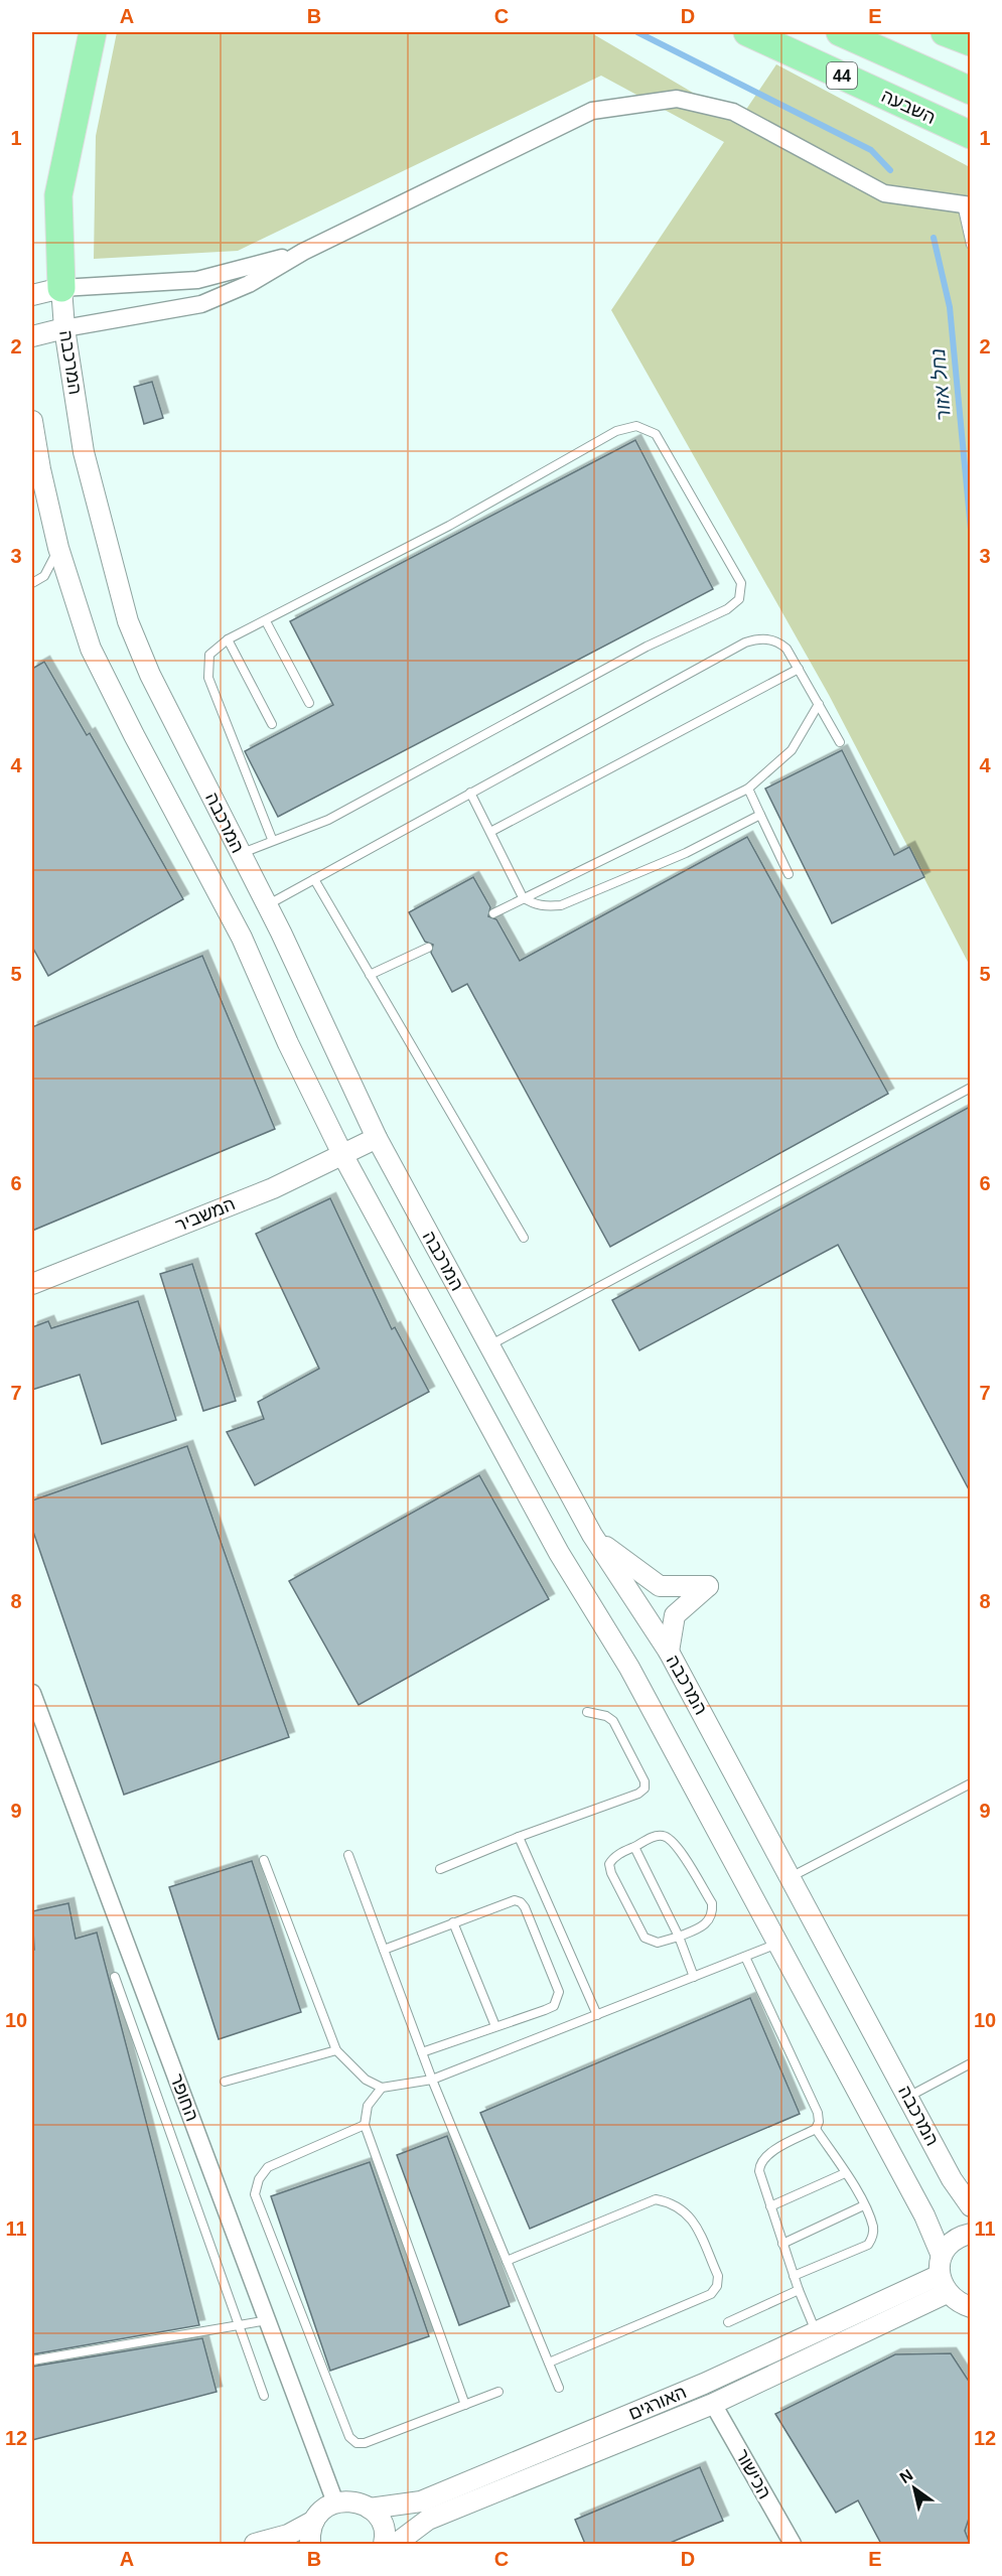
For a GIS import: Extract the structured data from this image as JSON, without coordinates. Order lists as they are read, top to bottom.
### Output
{
  "streets": {
    "highway": ["44", "השבעה"],
    "street": [
      "המרכבה",
      "המשביר",
      "החופר",
      "האורגים",
      "הכישור"
    ]
  },
  "crossings": [
    ["המרכבה", "המשביר"],
    ["החופר", "האורגים"],
    ["האורגים", "הכישור"]
  ],
  "water": ["נחל אזור"],
  "north": "top left",
  "grid": {
    "columns": [
      "A",
      "B",
      "C",
      "D",
      "E"
    ],
    "rows": [
      "1",
      "2",
      "3",
      "4",
      "5",
      "6",
      "7",
      "8",
      "9",
      "10",
      "11",
      "12"
    ]
  }
}
